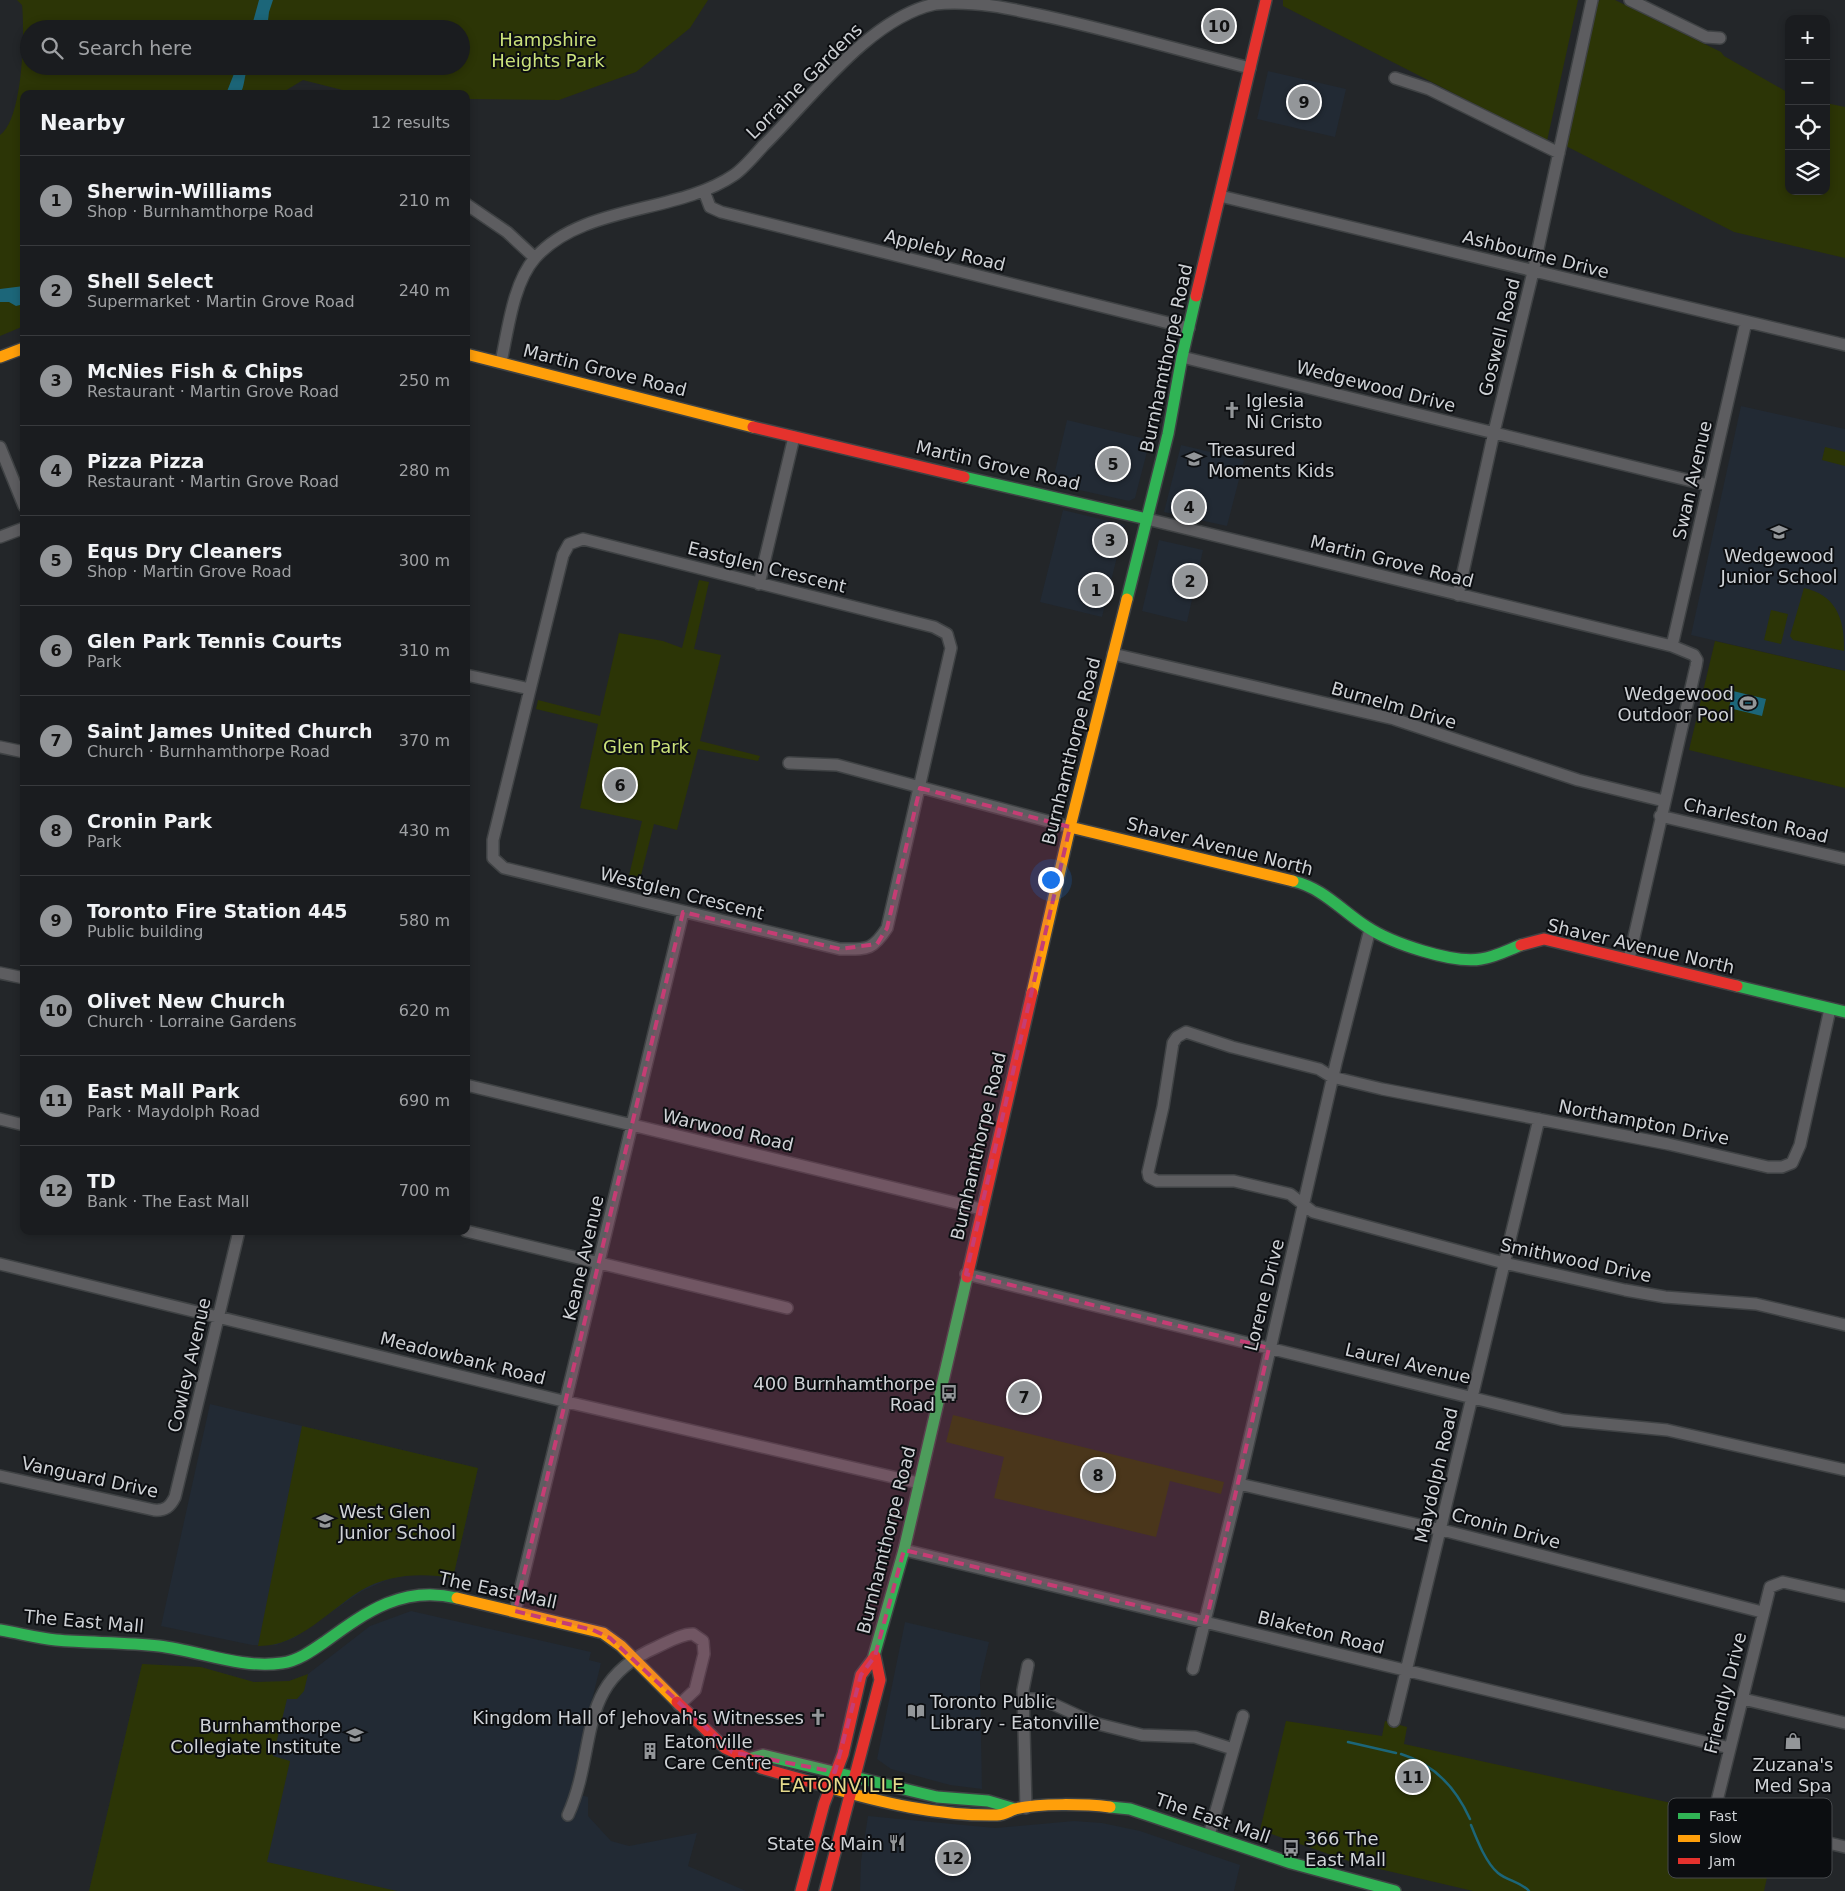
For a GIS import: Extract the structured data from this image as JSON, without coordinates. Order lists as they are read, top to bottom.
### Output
{
  "streets": {
    "main road": [
      "Burnhamthorpe Road",
      "Martin Grove Road",
      "Shaver Avenue North",
      "The East Mall"
    ],
    "street": [
      "Lorraine Gardens",
      "Appleby Road",
      "Ashbourne Drive",
      "Goswell Road",
      "Wedgewood Drive",
      "Swan Avenue",
      "Eastglen Crescent",
      "Burnelm Drive",
      "Charleston Road",
      "Westglen Crescent",
      "Northampton Drive",
      "Warwood Road",
      "Keane Avenue",
      "Smithwood Drive",
      "Lorene Drive",
      "Meadowbank Road",
      "Laurel Avenue",
      "Cowley Avenue",
      "Maydolph Road",
      "Vanguard Drive",
      "Cronin Drive",
      "Blaketon Road",
      "Friendly Drive"
    ]
  },
  "crossings": [
    ["Lorraine Gardens", "Appleby Road"],
    ["Lorraine Gardens", "Burnhamthorpe Road"],
    ["Lorraine Gardens", "Martin Grove Road"],
    ["Appleby Road", "Burnhamthorpe Road"],
    ["Ashbourne Drive", "Goswell Road"],
    ["Ashbourne Drive", "Burnhamthorpe Road"],
    ["Ashbourne Drive", "Swan Avenue"],
    ["Goswell Road", "Martin Grove Road"],
    ["Goswell Road", "Wedgewood Drive"],
    ["Burnhamthorpe Road", "Martin Grove Road"],
    ["Burnhamthorpe Road", "Wedgewood Drive"],
    ["Burnhamthorpe Road", "Burnelm Drive"],
    ["Burnhamthorpe Road", "Shaver Avenue North"],
    ["Burnhamthorpe Road", "Warwood Road"],
    ["Burnhamthorpe Road", "Meadowbank Road"],
    ["Burnhamthorpe Road", "Laurel Avenue"],
    ["Burnhamthorpe Road", "The East Mall"],
    ["Burnhamthorpe Road", "Blaketon Road"],
    ["Martin Grove Road", "Swan Avenue"],
    ["Martin Grove Road", "Burnelm Drive"],
    ["Wedgewood Drive", "Swan Avenue"],
    ["Eastglen Crescent", "Shaver Avenue North"],
    ["Eastglen Crescent", "Westglen Crescent"],
    ["Shaver Avenue North", "Westglen Crescent"],
    ["Shaver Avenue North", "Northampton Drive"],
    ["Shaver Avenue North", "Lorene Drive"],
    ["Westglen Crescent", "Keane Avenue"],
    ["Northampton Drive", "Smithwood Drive"],
    ["Northampton Drive", "Lorene Drive"],
    ["Northampton Drive", "Maydolph Road"],
    ["Warwood Road", "Keane Avenue"],
    ["Keane Avenue", "Meadowbank Road"],
    ["Keane Avenue", "The East Mall"],
    ["Smithwood Drive", "Lorene Drive"],
    ["Smithwood Drive", "Maydolph Road"],
    ["Lorene Drive", "Laurel Avenue"],
    ["Lorene Drive", "Cronin Drive"],
    ["Lorene Drive", "Blaketon Road"],
    ["Meadowbank Road", "Cowley Avenue"],
    ["Laurel Avenue", "Maydolph Road"],
    ["Cowley Avenue", "Vanguard Drive"],
    ["Maydolph Road", "Cronin Drive"],
    ["Maydolph Road", "Blaketon Road"],
    ["Cronin Drive", "Friendly Drive"],
    ["Blaketon Road", "Friendly Drive"]
  ],
  "districts": ["EATONVILLE"],
  "parks": ["Hampshire Heights Park", "Glen Park"],
  "places": {
    "church": ["Iglesia Ni Cristo", "Kingdom Hall of Jehovah's Witnesses"],
    "school or university": [
      "Treasured Moments Kids",
      "Wedgewood Junior School",
      "West Glen Junior School",
      "Burnhamthorpe Collegiate Institute"
    ],
    "sports": ["Wedgewood Outdoor Pool"],
    "bus stop": ["400 Burnhamthorpe Road", "366 The East Mall"],
    "library": ["Toronto Public Library - Eatonville"],
    "shop": ["Zuzana's Med Spa"],
    "building": ["Eatonville Care Centre"],
    "restaurant": ["State & Main"]
  },
  "legend": ["Fast", "Slow", "Jam"],
  "page": {
    "pins": [
      "10",
      "9",
      "5",
      "4",
      "3",
      "2",
      "1",
      "6",
      "7",
      "8",
      "11",
      "12"
    ],
    "map_buttons": ["+", "−"],
    "search": "Search here",
    "heading": ["Nearby", "12 results"],
    "list": [
      {
        "mark": "1",
        "name": "Sherwin-Williams",
        "note": "Shop · Burnhamthorpe Road",
        "value": "210 m"
      },
      {
        "mark": "2",
        "name": "Shell Select",
        "note": "Supermarket · Martin Grove Road",
        "value": "240 m"
      },
      {
        "mark": "3",
        "name": "McNies Fish & Chips",
        "note": "Restaurant · Martin Grove Road",
        "value": "250 m"
      },
      {
        "mark": "4",
        "name": "Pizza Pizza",
        "note": "Restaurant · Martin Grove Road",
        "value": "280 m"
      },
      {
        "mark": "5",
        "name": "Equs Dry Cleaners",
        "note": "Shop · Martin Grove Road",
        "value": "300 m"
      },
      {
        "mark": "6",
        "name": "Glen Park Tennis Courts",
        "note": "Park",
        "value": "310 m"
      },
      {
        "mark": "7",
        "name": "Saint James United Church",
        "note": "Church · Burnhamthorpe Road",
        "value": "370 m"
      },
      {
        "mark": "8",
        "name": "Cronin Park",
        "note": "Park",
        "value": "430 m"
      },
      {
        "mark": "9",
        "name": "Toronto Fire Station 445",
        "note": "Public building",
        "value": "580 m"
      },
      {
        "mark": "10",
        "name": "Olivet New Church",
        "note": "Church · Lorraine Gardens",
        "value": "620 m"
      },
      {
        "mark": "11",
        "name": "East Mall Park",
        "note": "Park · Maydolph Road",
        "value": "690 m"
      },
      {
        "mark": "12",
        "name": "TD",
        "note": "Bank · The East Mall",
        "value": "700 m"
      }
    ]
  }
}
